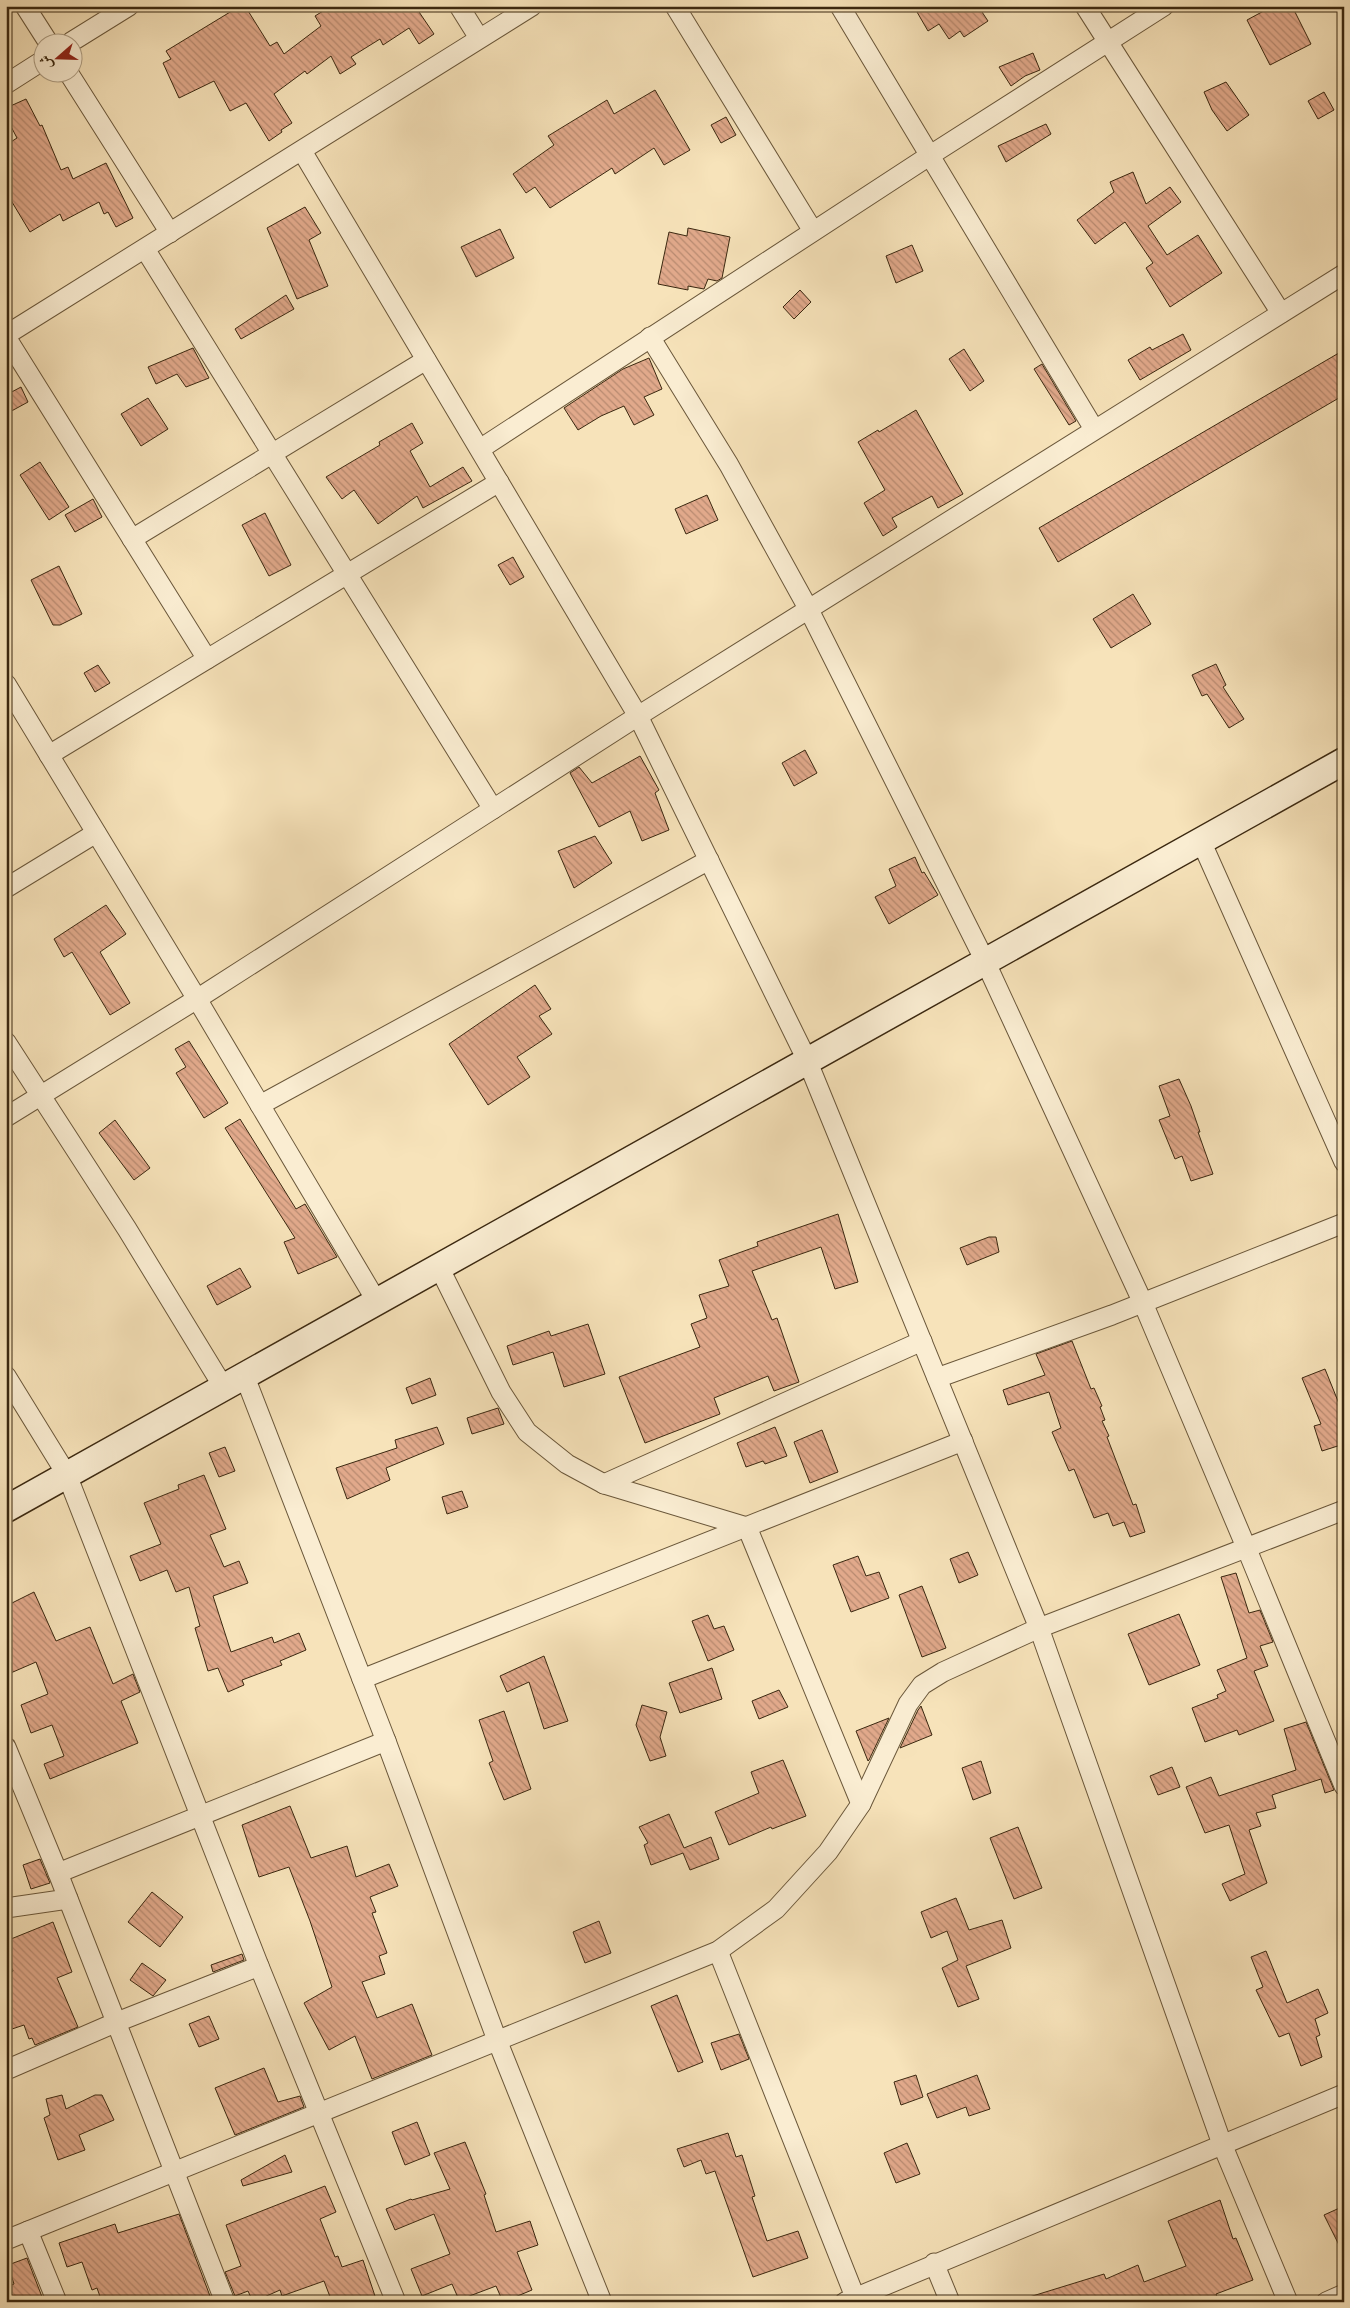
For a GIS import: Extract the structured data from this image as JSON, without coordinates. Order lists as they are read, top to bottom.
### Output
{
  "north": "left"
}
